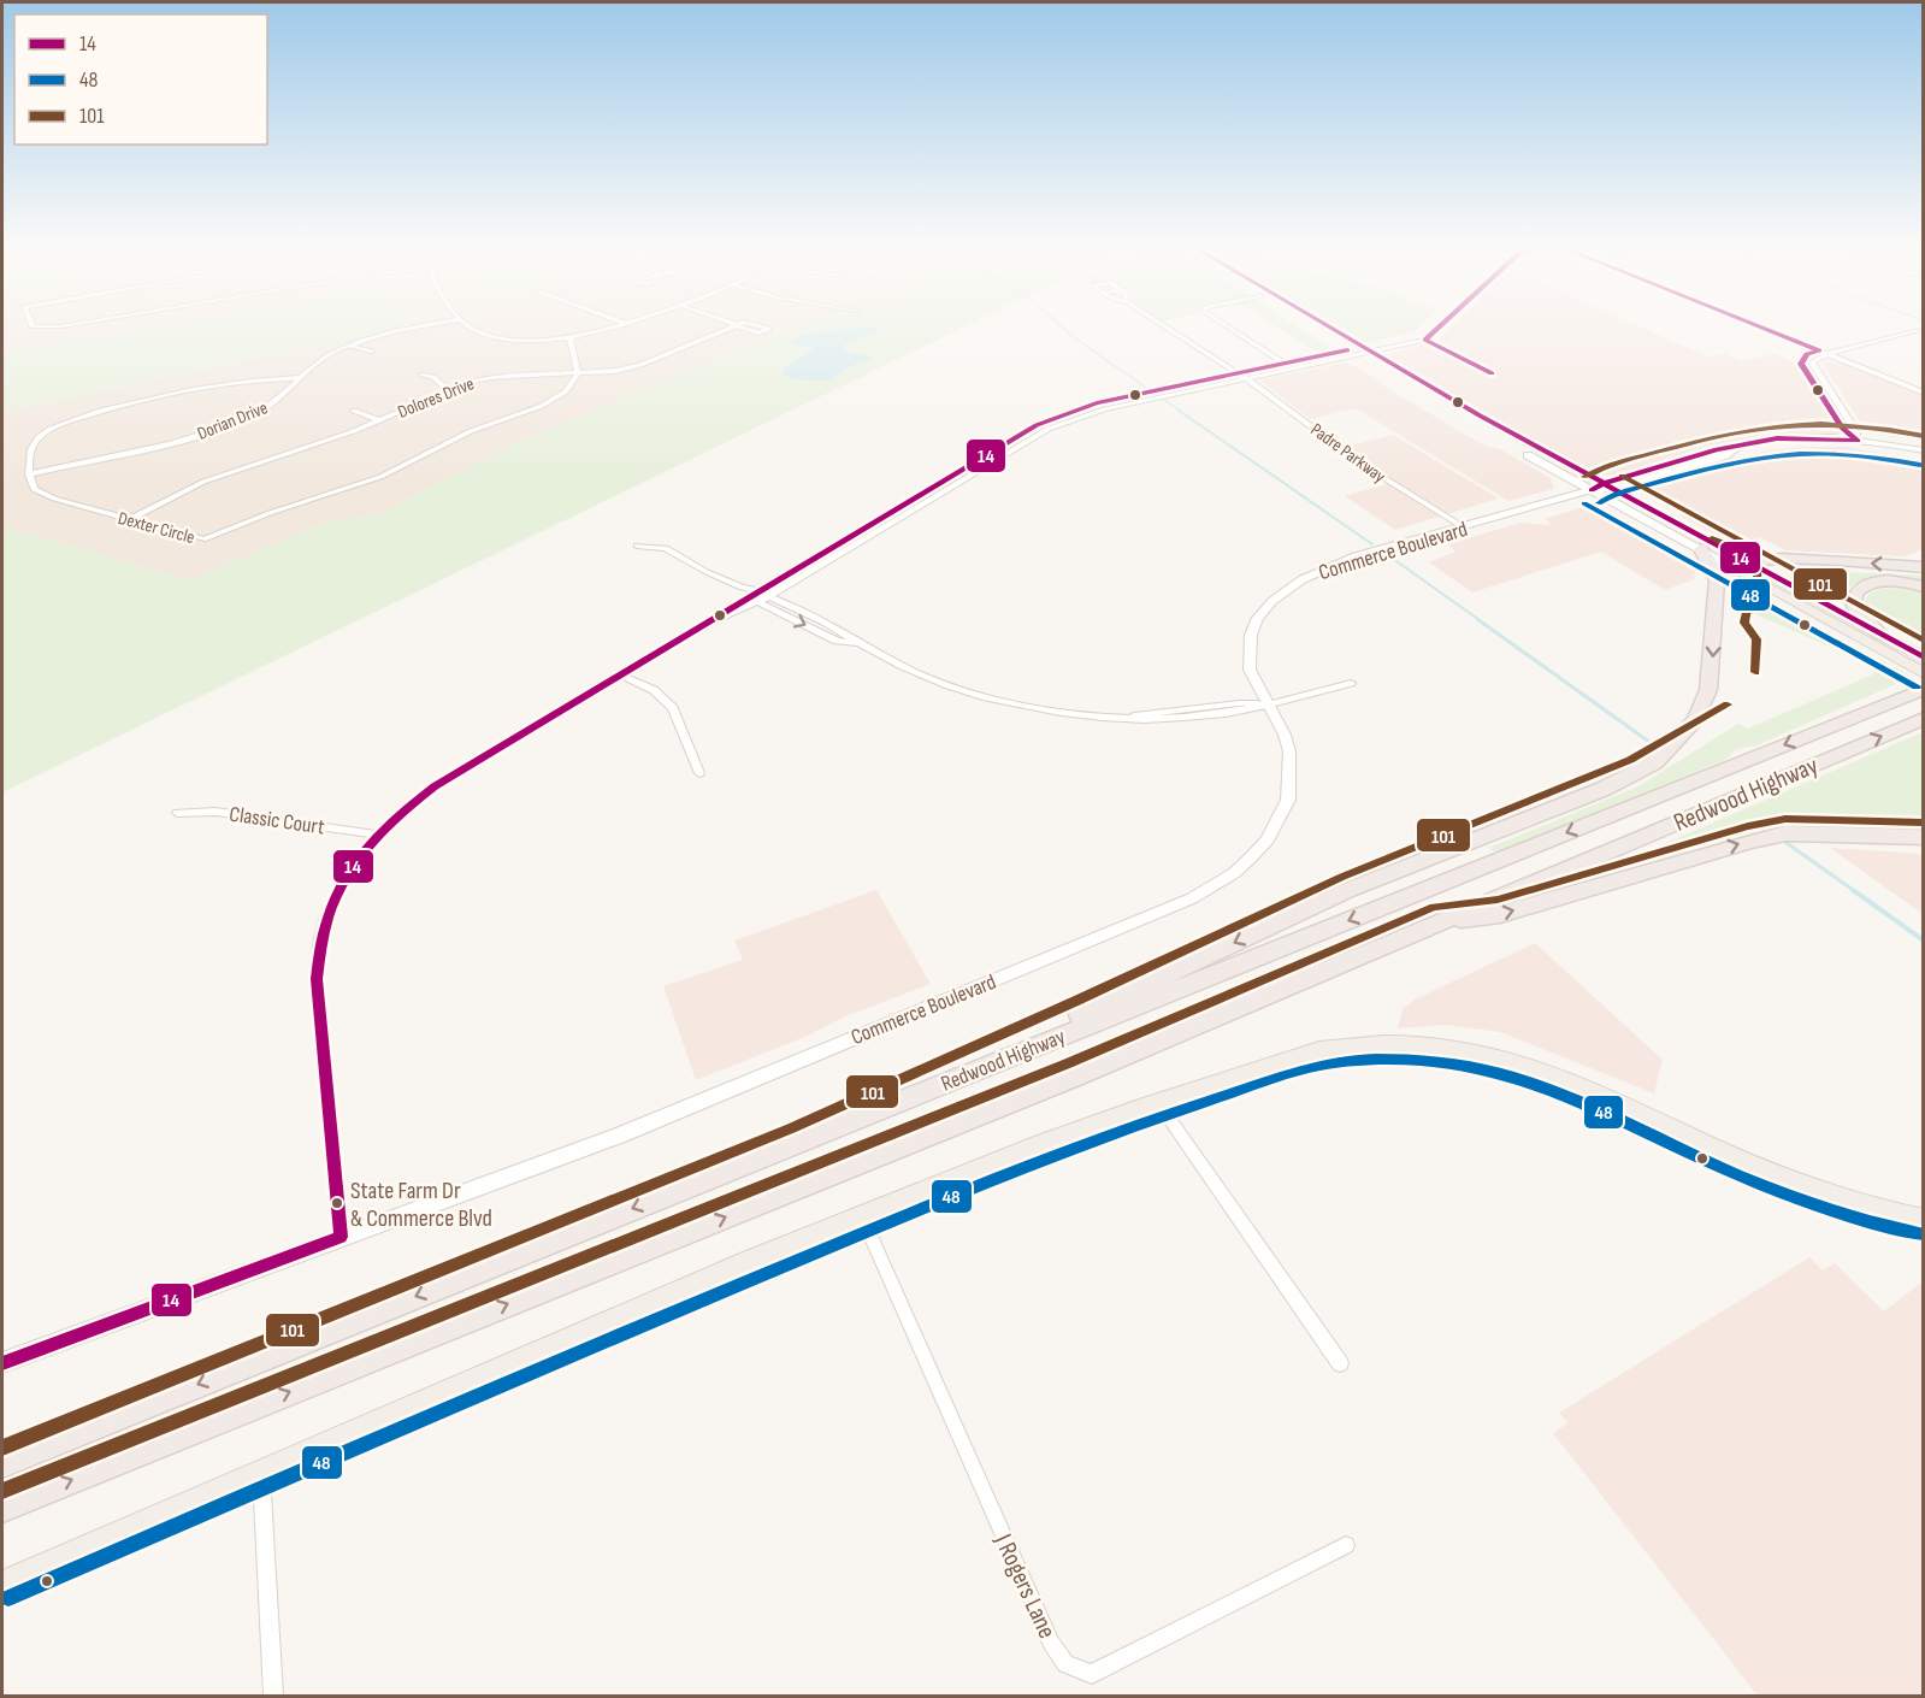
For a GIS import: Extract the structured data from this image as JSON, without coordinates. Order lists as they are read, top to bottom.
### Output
{
  "streets": {
    "highway": ["Redwood Highway"],
    "street": [
      "Dolores Drive",
      "Dorian Drive",
      "Padre Parkway",
      "Dexter Circle",
      "Commerce Boulevard",
      "Classic Court",
      "J Rogers Lane"
    ]
  },
  "crossings": [
    ["Dolores Drive", "Dexter Circle"],
    ["Dorian Drive", "Dexter Circle"],
    ["Padre Parkway", "Commerce Boulevard"]
  ],
  "places": ["State Farm Dr & Commerce Blvd"],
  "lines": ["transit line 14", "transit line 101", "transit line 48"],
  "legend": ["14", "48", "101"]
}
